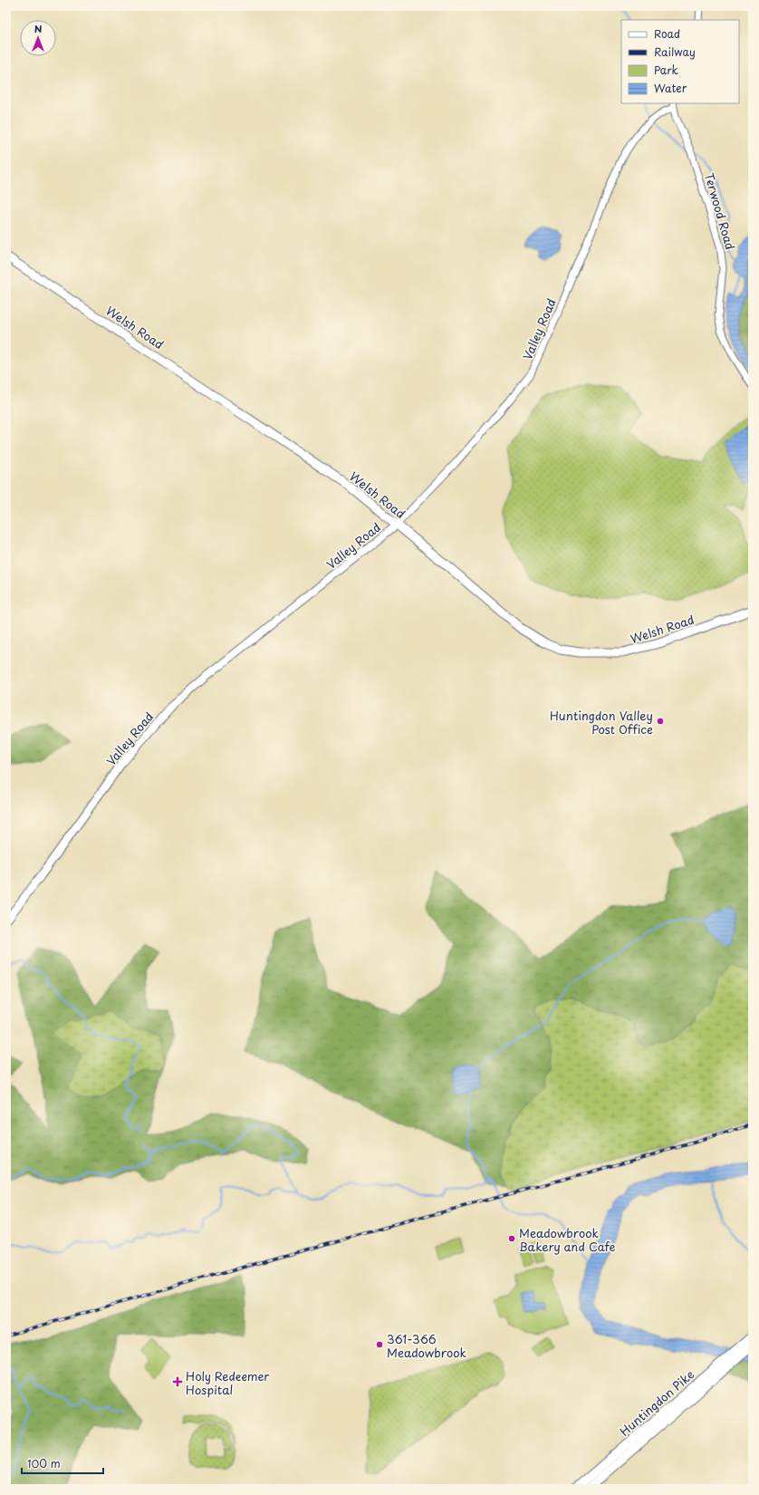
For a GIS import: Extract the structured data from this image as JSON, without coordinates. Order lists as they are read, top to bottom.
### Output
{
  "streets": {
    "main road": ["Welsh Road", "Valley Road", "Huntingdon Pike"],
    "street": ["Terwood Road"]
  },
  "crossings": [
    ["Terwood Road", "Valley Road"],
    ["Welsh Road", "Valley Road"]
  ],
  "places": {
    "other": ["Huntingdon Valley Post Office", "Meadowbrook Bakery and Cafe", "361-366 Meadowbrook"],
    "health": ["Holy Redeemer Hospital"]
  },
  "legend": [
    "Road",
    "Railway",
    "Park",
    "Water"
  ],
  "scale_bar": "100 m",
  "north": "top"
}
